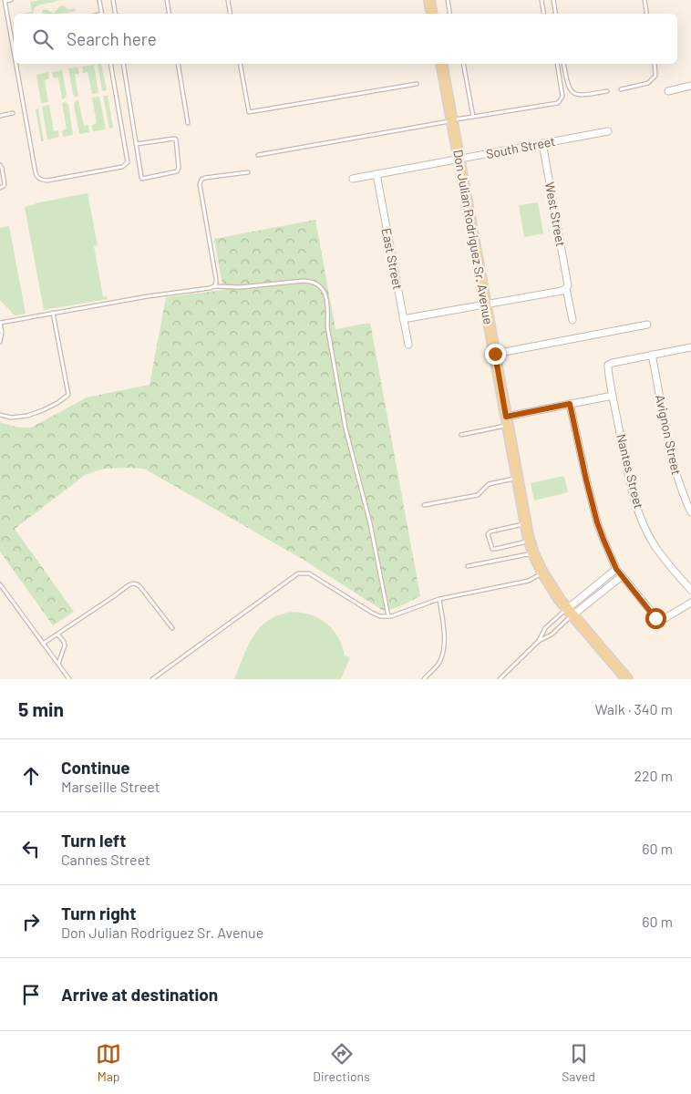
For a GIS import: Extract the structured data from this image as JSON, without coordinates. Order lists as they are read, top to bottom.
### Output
{
  "streets": {
    "main road": ["Don Julian Rodriguez Sr. Avenue"],
    "street": [
      "South Street",
      "West Street",
      "East Street",
      "Avignon Street",
      "Nantes Street"
    ]
  },
  "crossings": [
    ["South Street", "West Street"],
    ["South Street", "Don Julian Rodriguez Sr. Avenue"],
    ["South Street", "East Street"],
    ["Avignon Street", "Nantes Street"]
  ],
  "page": {
    "search": "Search here",
    "heading": ["5 min", "Walk · 340 m"],
    "list": [
      ["Continue", "Marseille Street", "220 m"],
      ["Turn left", "Cannes Street", "60 m"],
      ["Turn right", "Don Julian Rodriguez Sr. Avenue", "60 m"],
      "Arrive at destination"
    ],
    "nav": ["Map", "Directions", "Saved"]
  }
}
